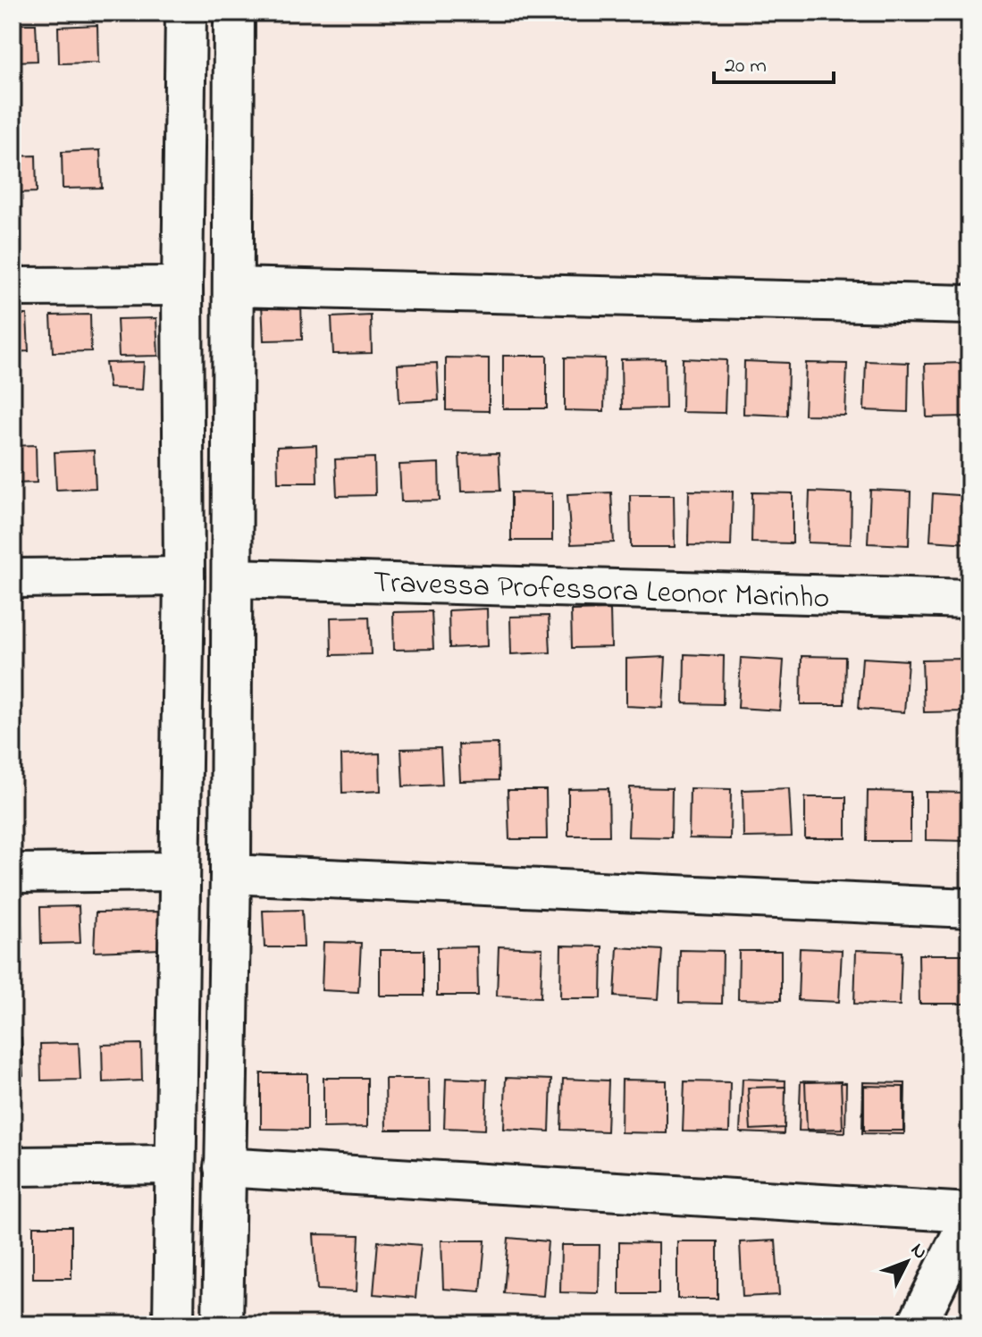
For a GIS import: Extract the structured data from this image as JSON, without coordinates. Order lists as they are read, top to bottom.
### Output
{
  "streets": {
    "street": ["Travessa Professora Leonor Marinho"]
  },
  "scale_bar": "20 m",
  "north": "top right"
}
